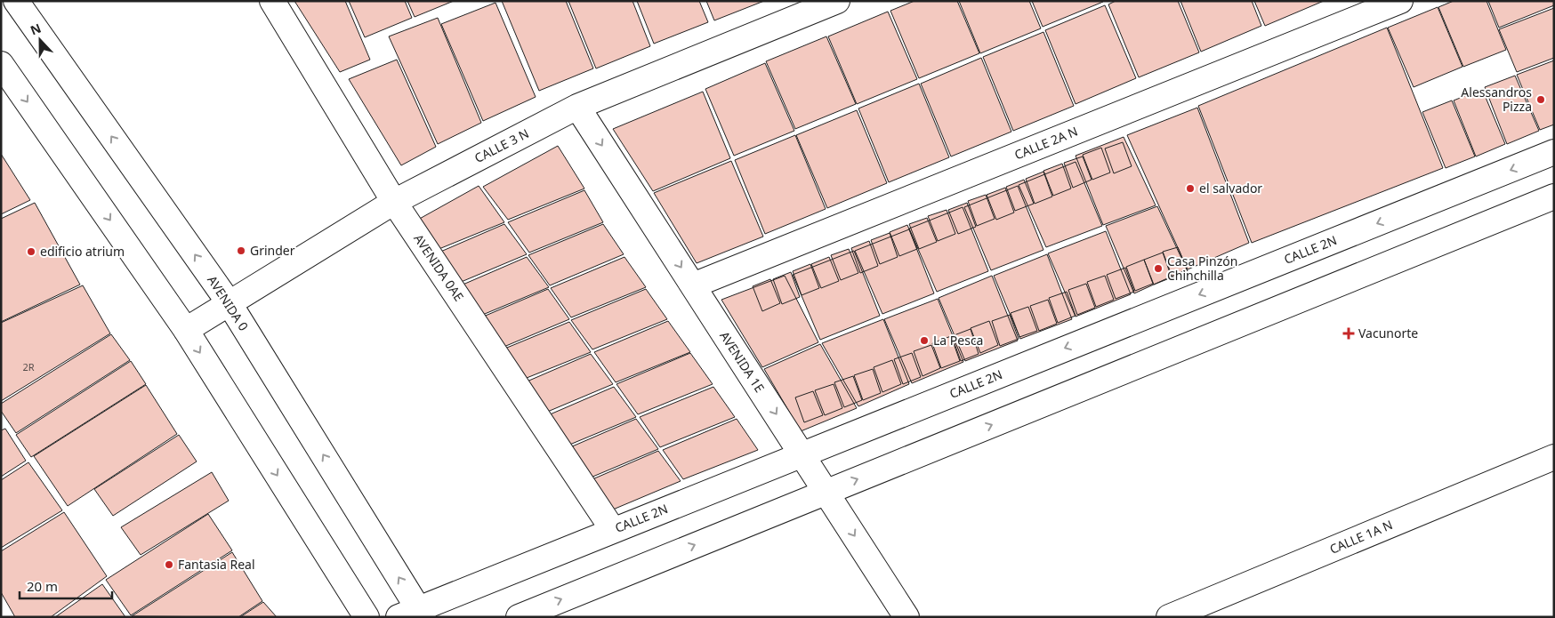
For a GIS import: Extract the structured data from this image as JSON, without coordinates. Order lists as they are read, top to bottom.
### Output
{
  "streets": {
    "street": [
      "CALLE 2A N",
      "CALLE 3 N",
      "CALLE 2N",
      "AVENIDA 0AE",
      "AVENIDA 0",
      "AVENIDA 1E",
      "CALLE 1A N"
    ]
  },
  "crossings": [
    ["CALLE 2A N", "AVENIDA 1E"],
    ["CALLE 3 N", "AVENIDA 0AE"],
    ["CALLE 3 N", "AVENIDA 0"],
    ["CALLE 3 N", "AVENIDA 1E"],
    ["CALLE 2N", "AVENIDA 0AE"],
    ["CALLE 2N", "AVENIDA 0"],
    ["CALLE 2N", "AVENIDA 1E"]
  ],
  "one_way": ["AVENIDA 1E"],
  "places": {
    "other": [
      "Alessandros Pizza",
      "el salvador",
      "Grinder",
      "edificio atrium",
      "Casa Pinzón Chinchilla",
      "La Pesca",
      "Fantasia Real"
    ],
    "health": ["Vacunorte"]
  },
  "house_numbers": ["2R"],
  "scale_bar": "20 m",
  "north": "top"
}
